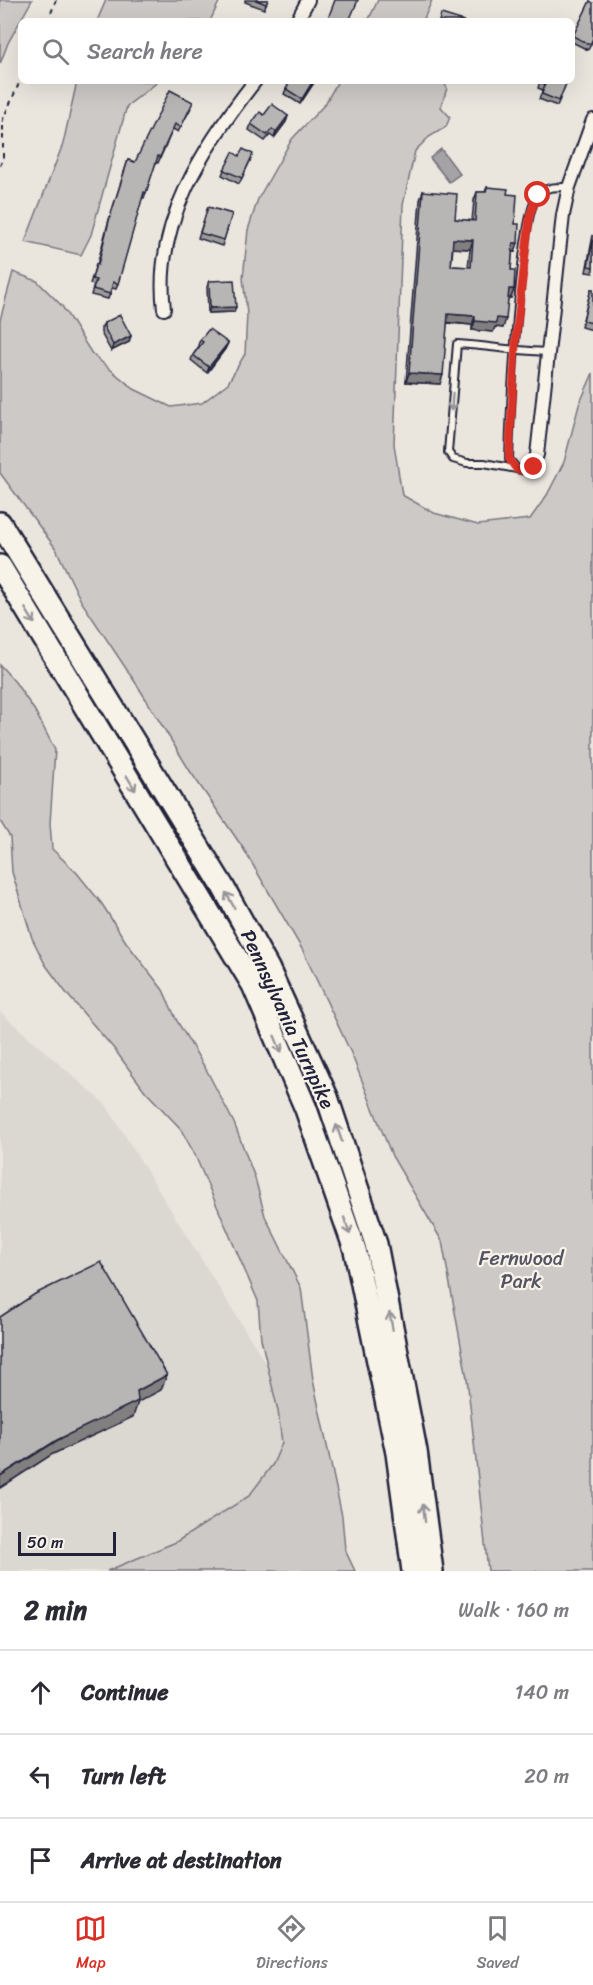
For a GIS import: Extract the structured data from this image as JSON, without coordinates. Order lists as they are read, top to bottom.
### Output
{
  "streets": {
    "highway": ["Pennsylvania Turnpike"]
  },
  "parks": ["Fernwood Park"],
  "scale_bar": "50 m",
  "page": {
    "search": "Search here",
    "scale": "50 m",
    "heading": ["2 min", "Walk · 160 m"],
    "list": [
      ["Continue", "140 m"],
      ["Turn left", "20 m"],
      "Arrive at destination"
    ],
    "nav": ["Map", "Directions", "Saved"]
  }
}
